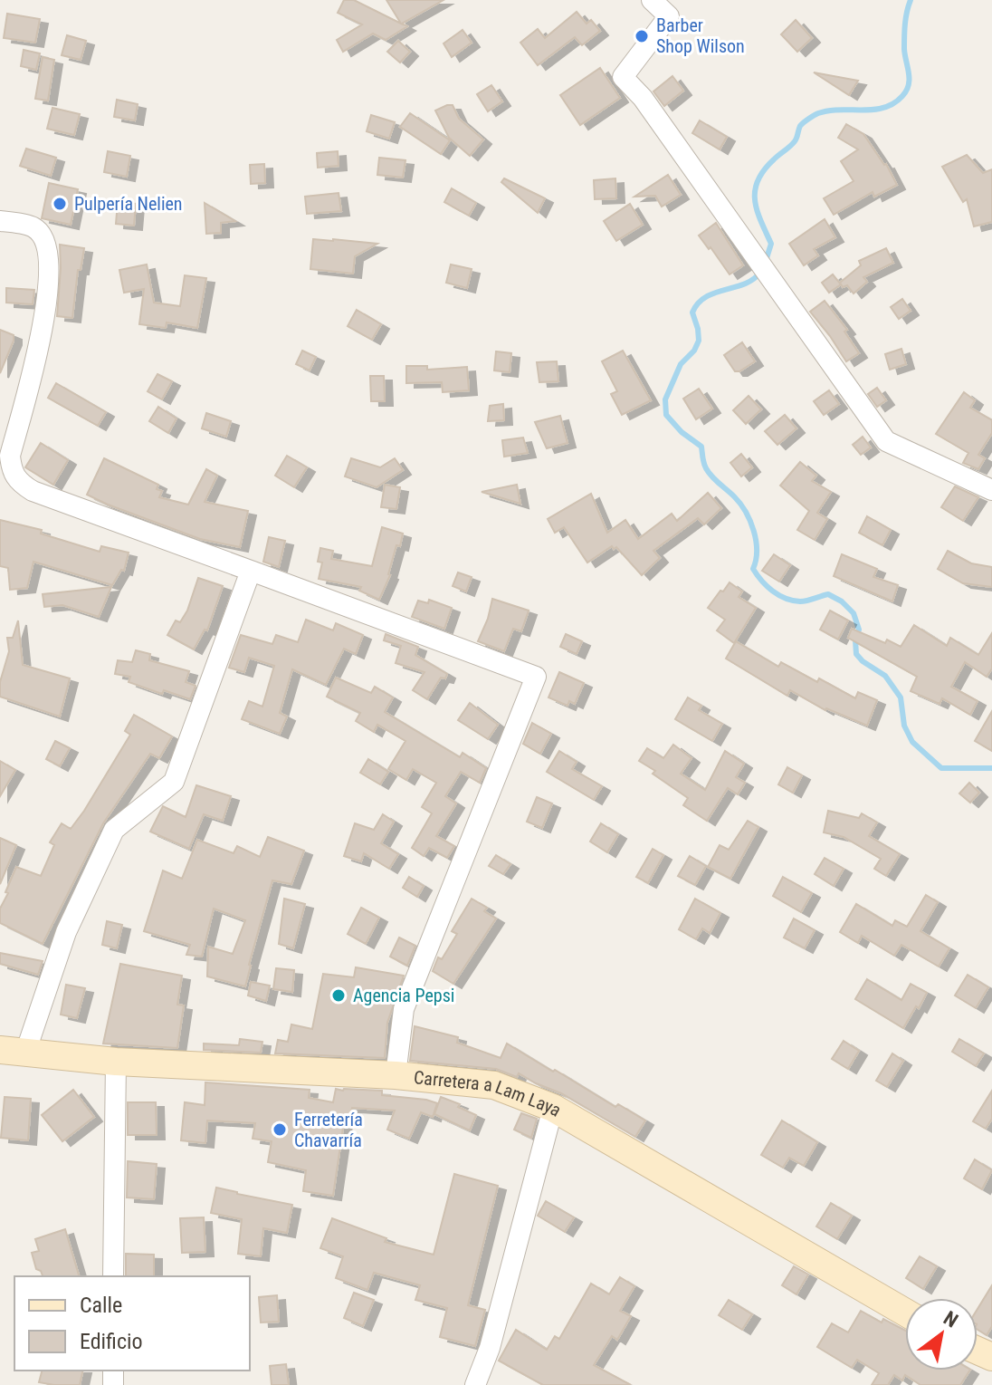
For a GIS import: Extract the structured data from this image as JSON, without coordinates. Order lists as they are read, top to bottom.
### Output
{
  "streets": {
    "main road": ["Carretera a Lam Laya"]
  },
  "places": [
    "Barber Shop Wilson",
    "Pulpería Nelien",
    "Agencia Pepsi",
    "Ferretería Chavarría"
  ],
  "legend": ["Calle", "Edificio"],
  "north": "top right"
}
